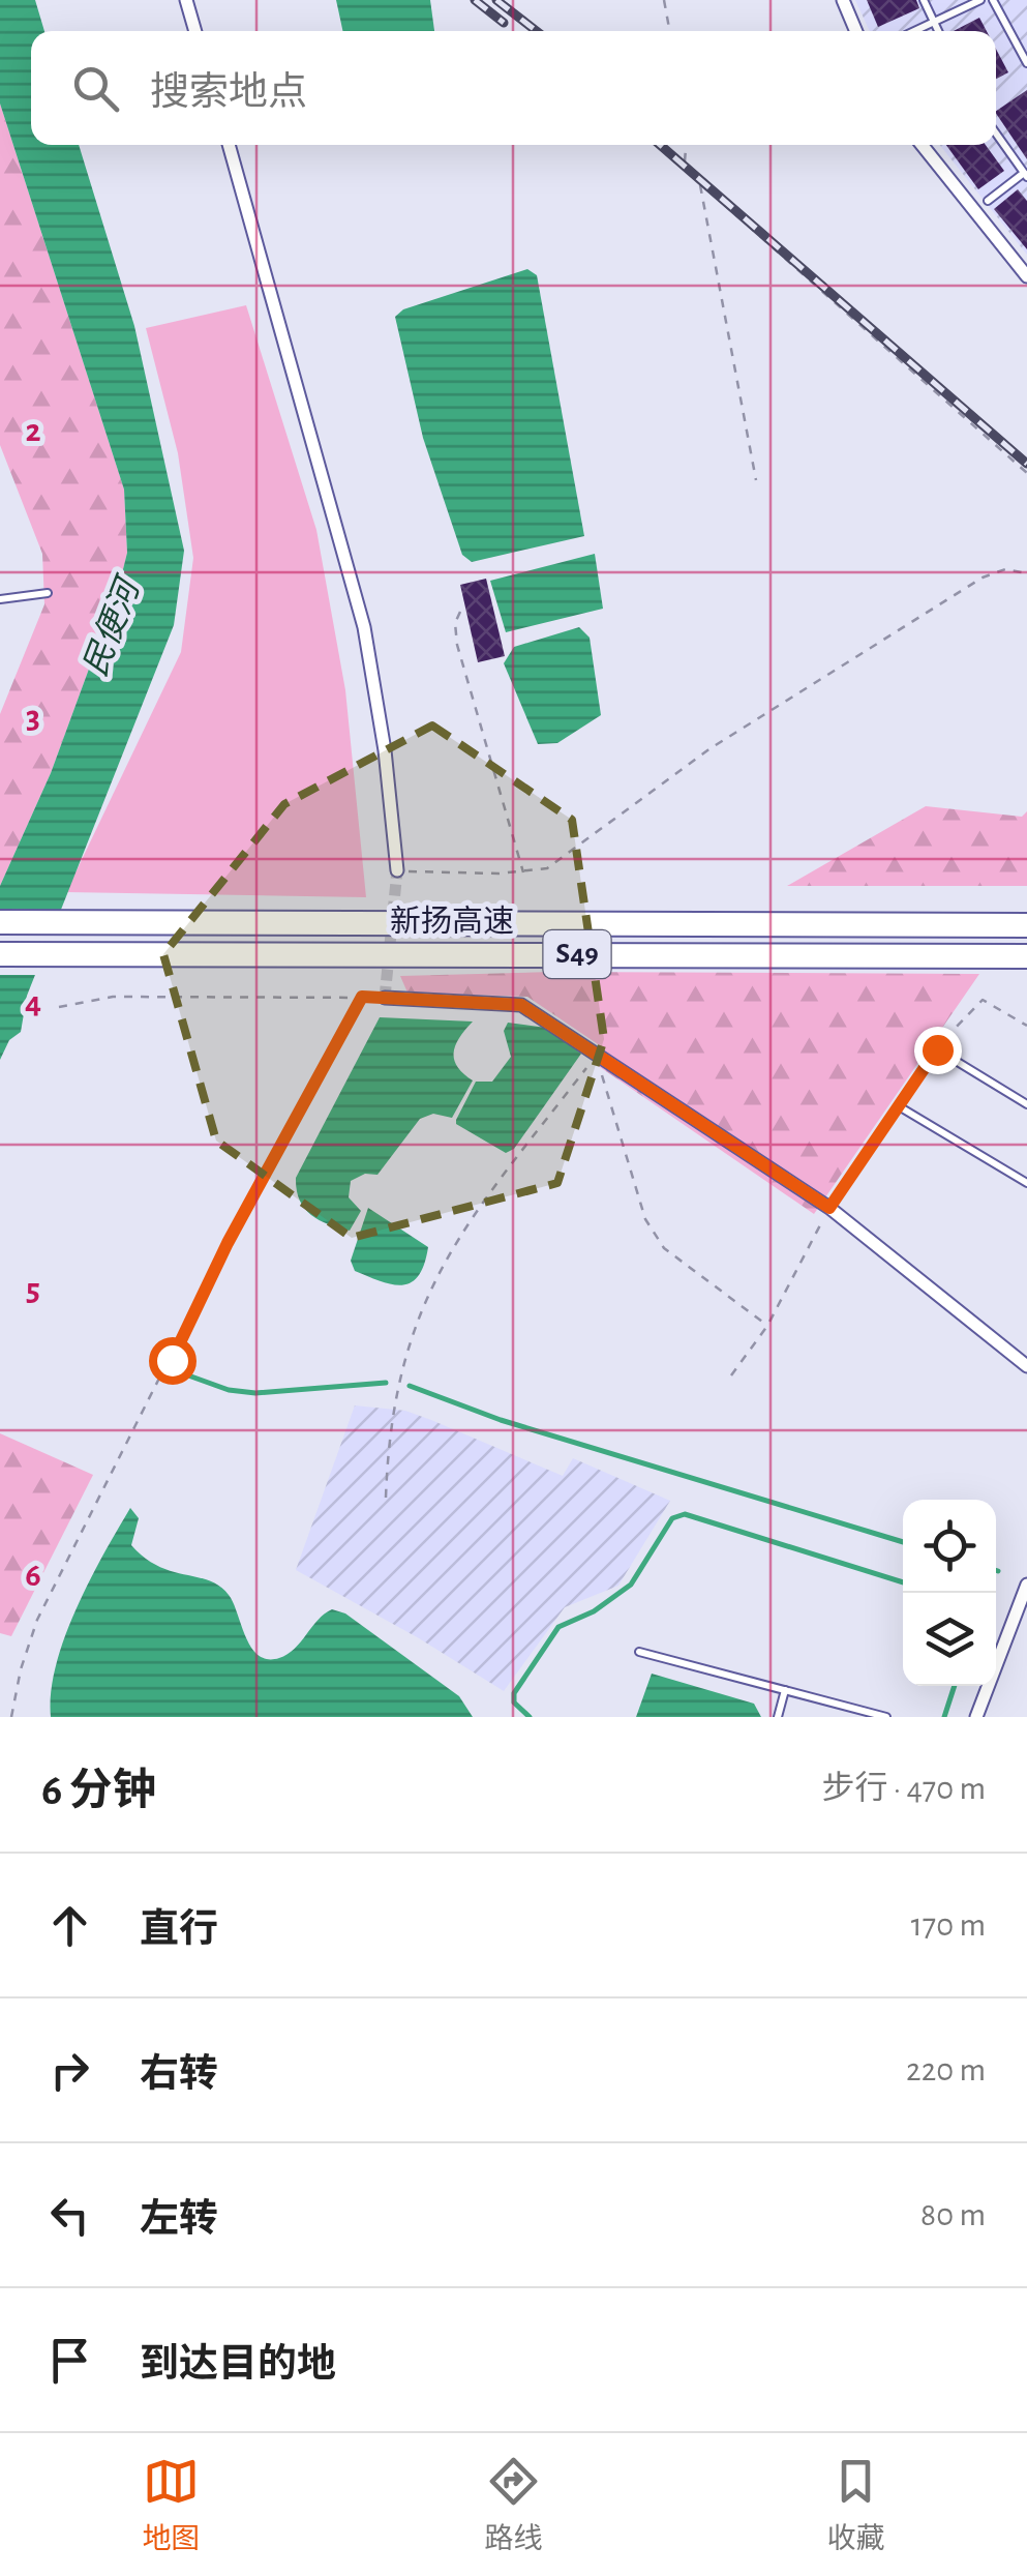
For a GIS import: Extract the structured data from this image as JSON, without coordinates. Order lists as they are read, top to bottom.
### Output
{
  "streets": {
    "highway": ["新扬高速", "S49"]
  },
  "water": ["民便河"],
  "page": {
    "search": "搜索地点",
    "heading": ["6 分钟", "步行 · 470 m"],
    "list": [
      ["直行", "170 m"],
      ["右转", "220 m"],
      ["左转", "80 m"],
      "到达目的地"
    ],
    "nav": ["地图", "路线", "收藏"]
  },
  "grid": {
    "rows": [
      "2",
      "3",
      "4",
      "5",
      "6"
    ]
  }
}
